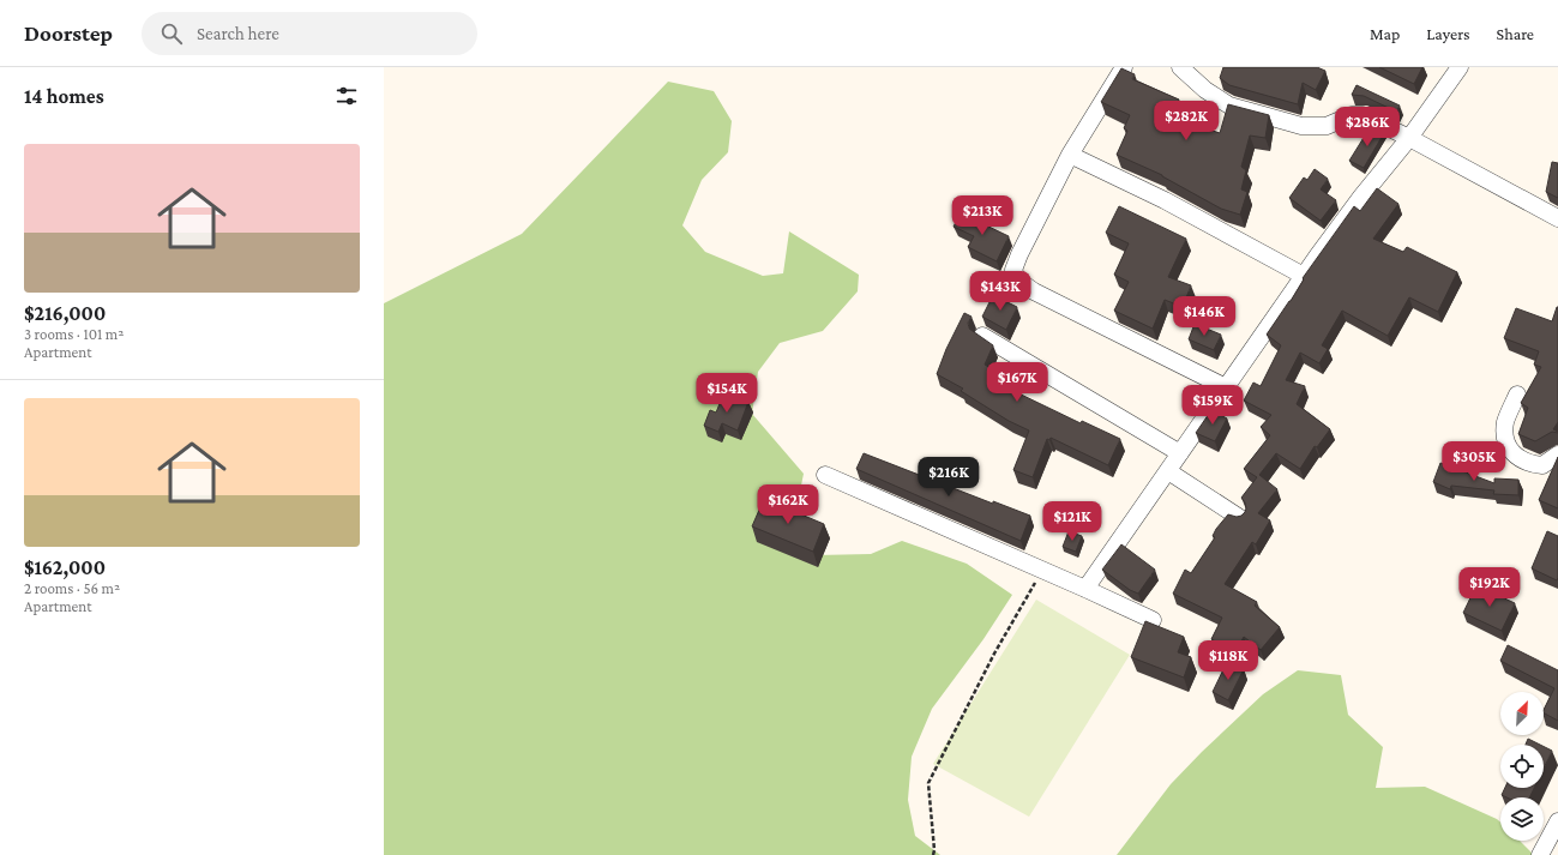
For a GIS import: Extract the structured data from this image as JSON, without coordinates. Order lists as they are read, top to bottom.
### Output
{
  "north": "top right",
  "page": {
    "header": "Doorstep",
    "search": "Search here",
    "nav": ["Map", "Layers", "Share"],
    "heading": "14 homes",
    "price": [
      "$282K",
      "$286K",
      "$213K",
      "$143K",
      "$146K",
      "$167K",
      "$154K",
      "$159K",
      "$305K",
      "$216K",
      "$162K",
      "$121K",
      "$192K",
      "$118K"
    ],
    "list": [
      {
        "name": "$216,000",
        "note": "3 rooms · 101 m² · Apartment"
      },
      {
        "name": "$162,000",
        "note": "2 rooms · 56 m² · Apartment"
      }
    ]
  }
}
